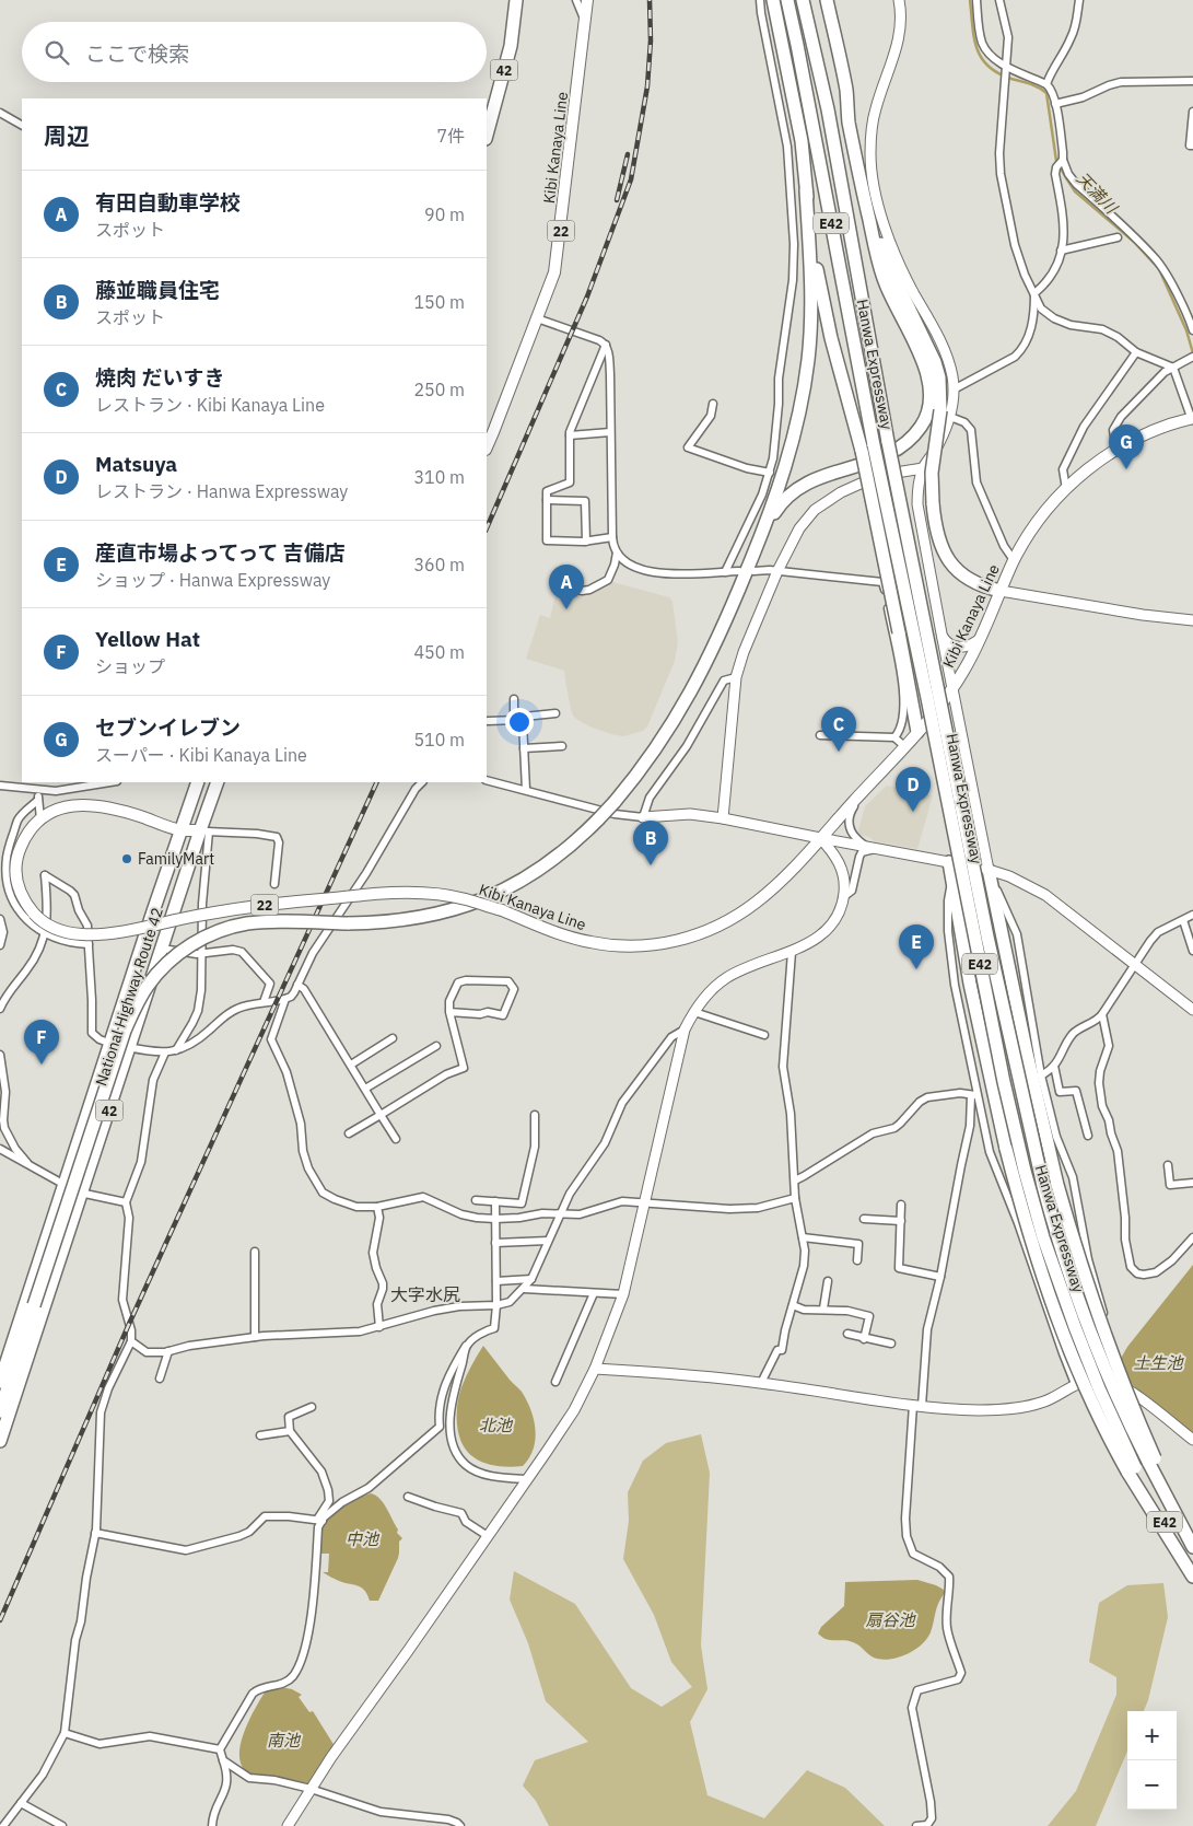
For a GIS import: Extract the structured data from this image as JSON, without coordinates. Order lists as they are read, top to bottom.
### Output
{
  "streets": {
    "highway": [
      "42",
      "E42",
      "Hanwa Expressway",
      "National Highway Route 42"
    ],
    "main road": ["Kibi Kanaya Line", "22"]
  },
  "crossings": [
    ["Kibi Kanaya Line", "National Highway Route 42"]
  ],
  "districts": ["大字水尻"],
  "water": [
    "天満川",
    "土生池",
    "北池",
    "中池",
    "扇谷池",
    "南池"
  ],
  "places": ["FamilyMart"],
  "page": {
    "search": "ここで検索",
    "heading": ["周辺", "7件"],
    "list": [
      {
        "mark": "A",
        "name": "有田自動車学校",
        "note": "スポット",
        "value": "90 m"
      },
      {
        "mark": "B",
        "name": "藤並職員住宅",
        "note": "スポット",
        "value": "150 m"
      },
      {
        "mark": "C",
        "name": "焼肉 だいすき",
        "note": "レストラン · Kibi Kanaya Line",
        "value": "250 m"
      },
      {
        "mark": "D",
        "name": "Matsuya",
        "note": "レストラン · Hanwa Expressway",
        "value": "310 m"
      },
      {
        "mark": "E",
        "name": "産直市場よってって 吉備店",
        "note": "ショップ · Hanwa Expressway",
        "value": "360 m"
      },
      {
        "mark": "F",
        "name": "Yellow Hat",
        "note": "ショップ",
        "value": "450 m"
      },
      {
        "mark": "G",
        "name": "セブンイレブン",
        "note": "スーパー · Kibi Kanaya Line",
        "value": "510 m"
      }
    ],
    "pins": [
      "G",
      "A",
      "C",
      "D",
      "B",
      "E",
      "F"
    ],
    "map_buttons": ["+", "−"]
  }
}
